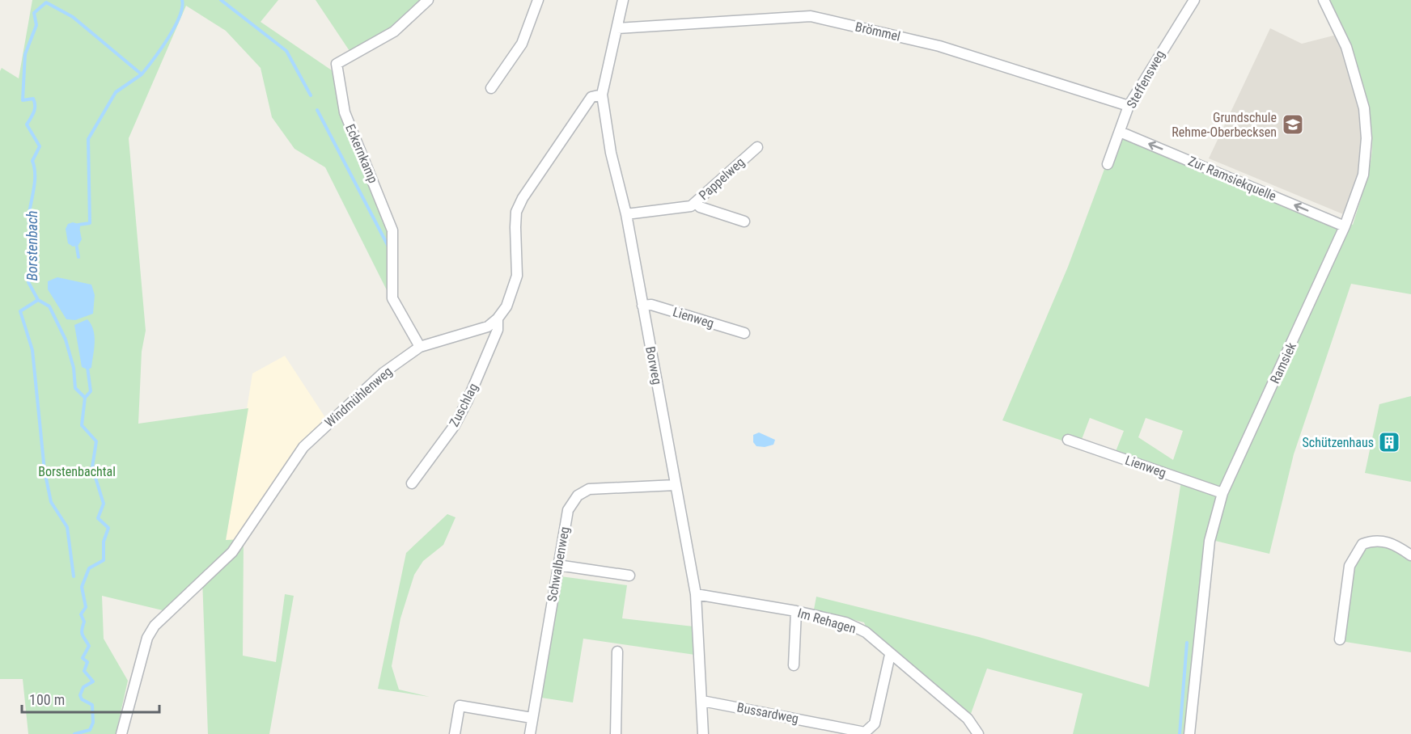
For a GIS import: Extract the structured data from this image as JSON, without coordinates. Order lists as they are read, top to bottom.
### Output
{
  "streets": {
    "street": [
      "Brömmel",
      "Steffensweg",
      "Eckernkamp",
      "Pappelweg",
      "Zur Ramsiekquelle",
      "Lienweg",
      "Ramsiek",
      "Borweg",
      "Windmühlenweg",
      "Zuschlag",
      "Schwalbenweg",
      "Im Rehagen",
      "Bussardweg"
    ]
  },
  "crossings": [
    ["Brömmel", "Steffensweg"],
    ["Brömmel", "Borweg"],
    ["Steffensweg", "Zur Ramsiekquelle"],
    ["Eckernkamp", "Windmühlenweg"],
    ["Pappelweg", "Borweg"],
    ["Zur Ramsiekquelle", "Ramsiek"],
    ["Lienweg", "Ramsiek"],
    ["Lienweg", "Borweg"],
    ["Borweg", "Schwalbenweg"],
    ["Borweg", "Im Rehagen"],
    ["Borweg", "Bussardweg"],
    ["Windmühlenweg", "Zuschlag"],
    ["Im Rehagen", "Bussardweg"]
  ],
  "one_way": ["Zur Ramsiekquelle"],
  "water": ["Borstenbach"],
  "parks": ["Borstenbachtal"],
  "places": {
    "school or university": ["Grundschule Rehme-Oberbecksen"],
    "building": ["Schützenhaus"]
  },
  "scale_bar": "100 m"
}
